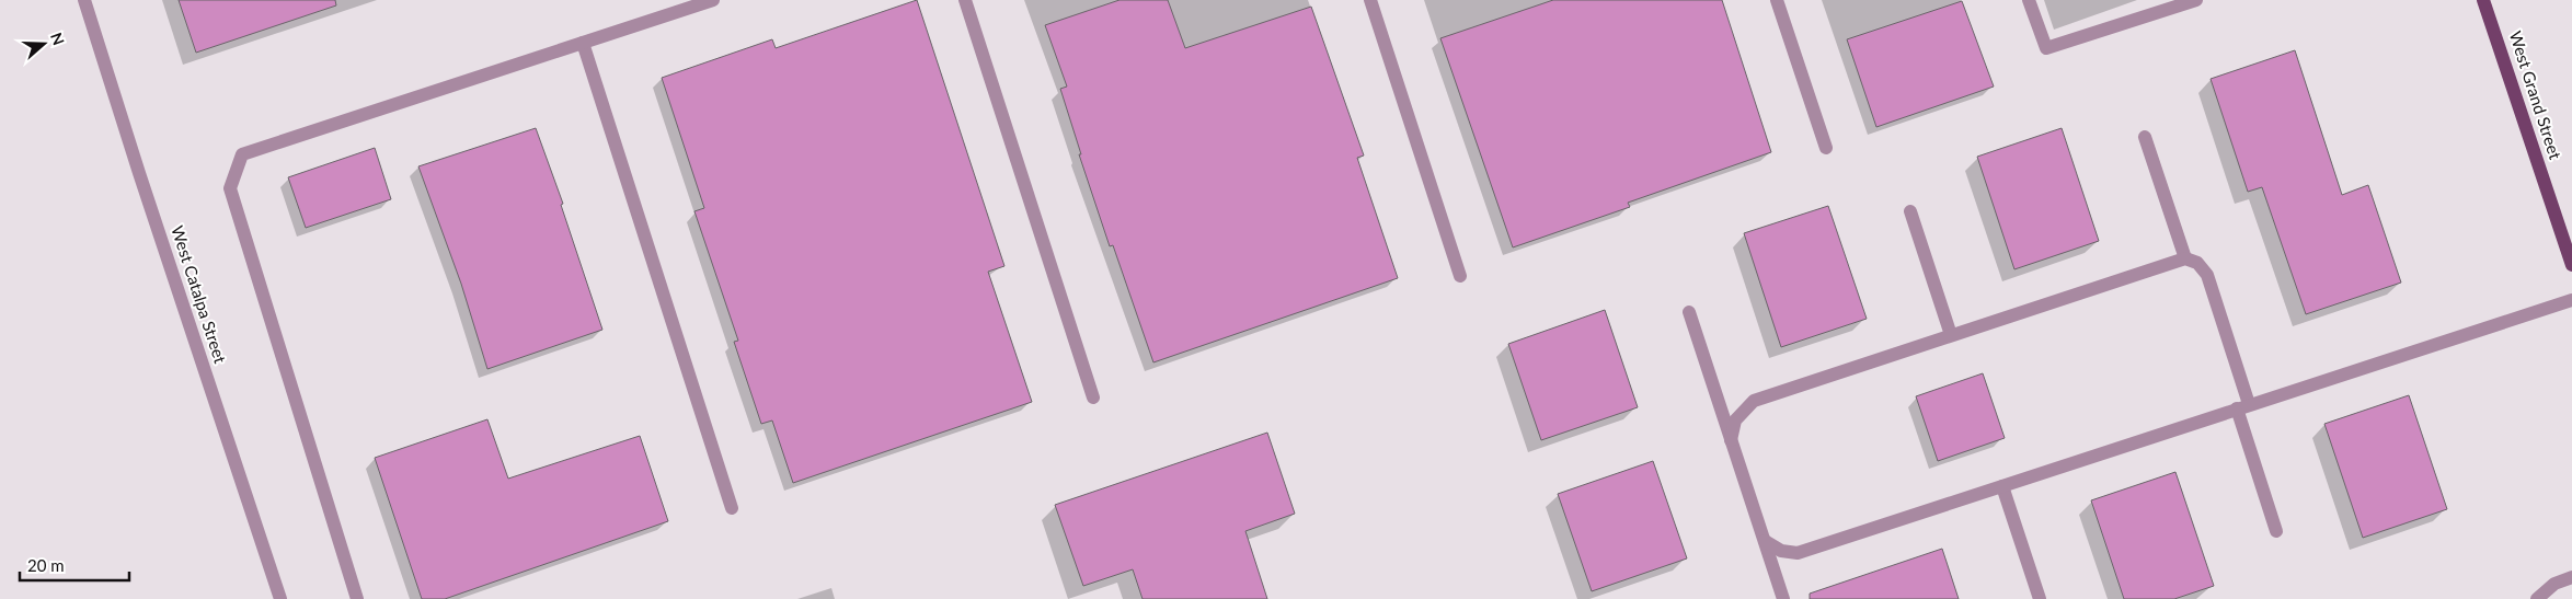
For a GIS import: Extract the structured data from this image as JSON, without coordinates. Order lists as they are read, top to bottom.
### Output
{
  "streets": {
    "main road": ["West Grand Street"],
    "street": ["West Catalpa Street"]
  },
  "scale_bar": "20 m",
  "north": "right"
}
